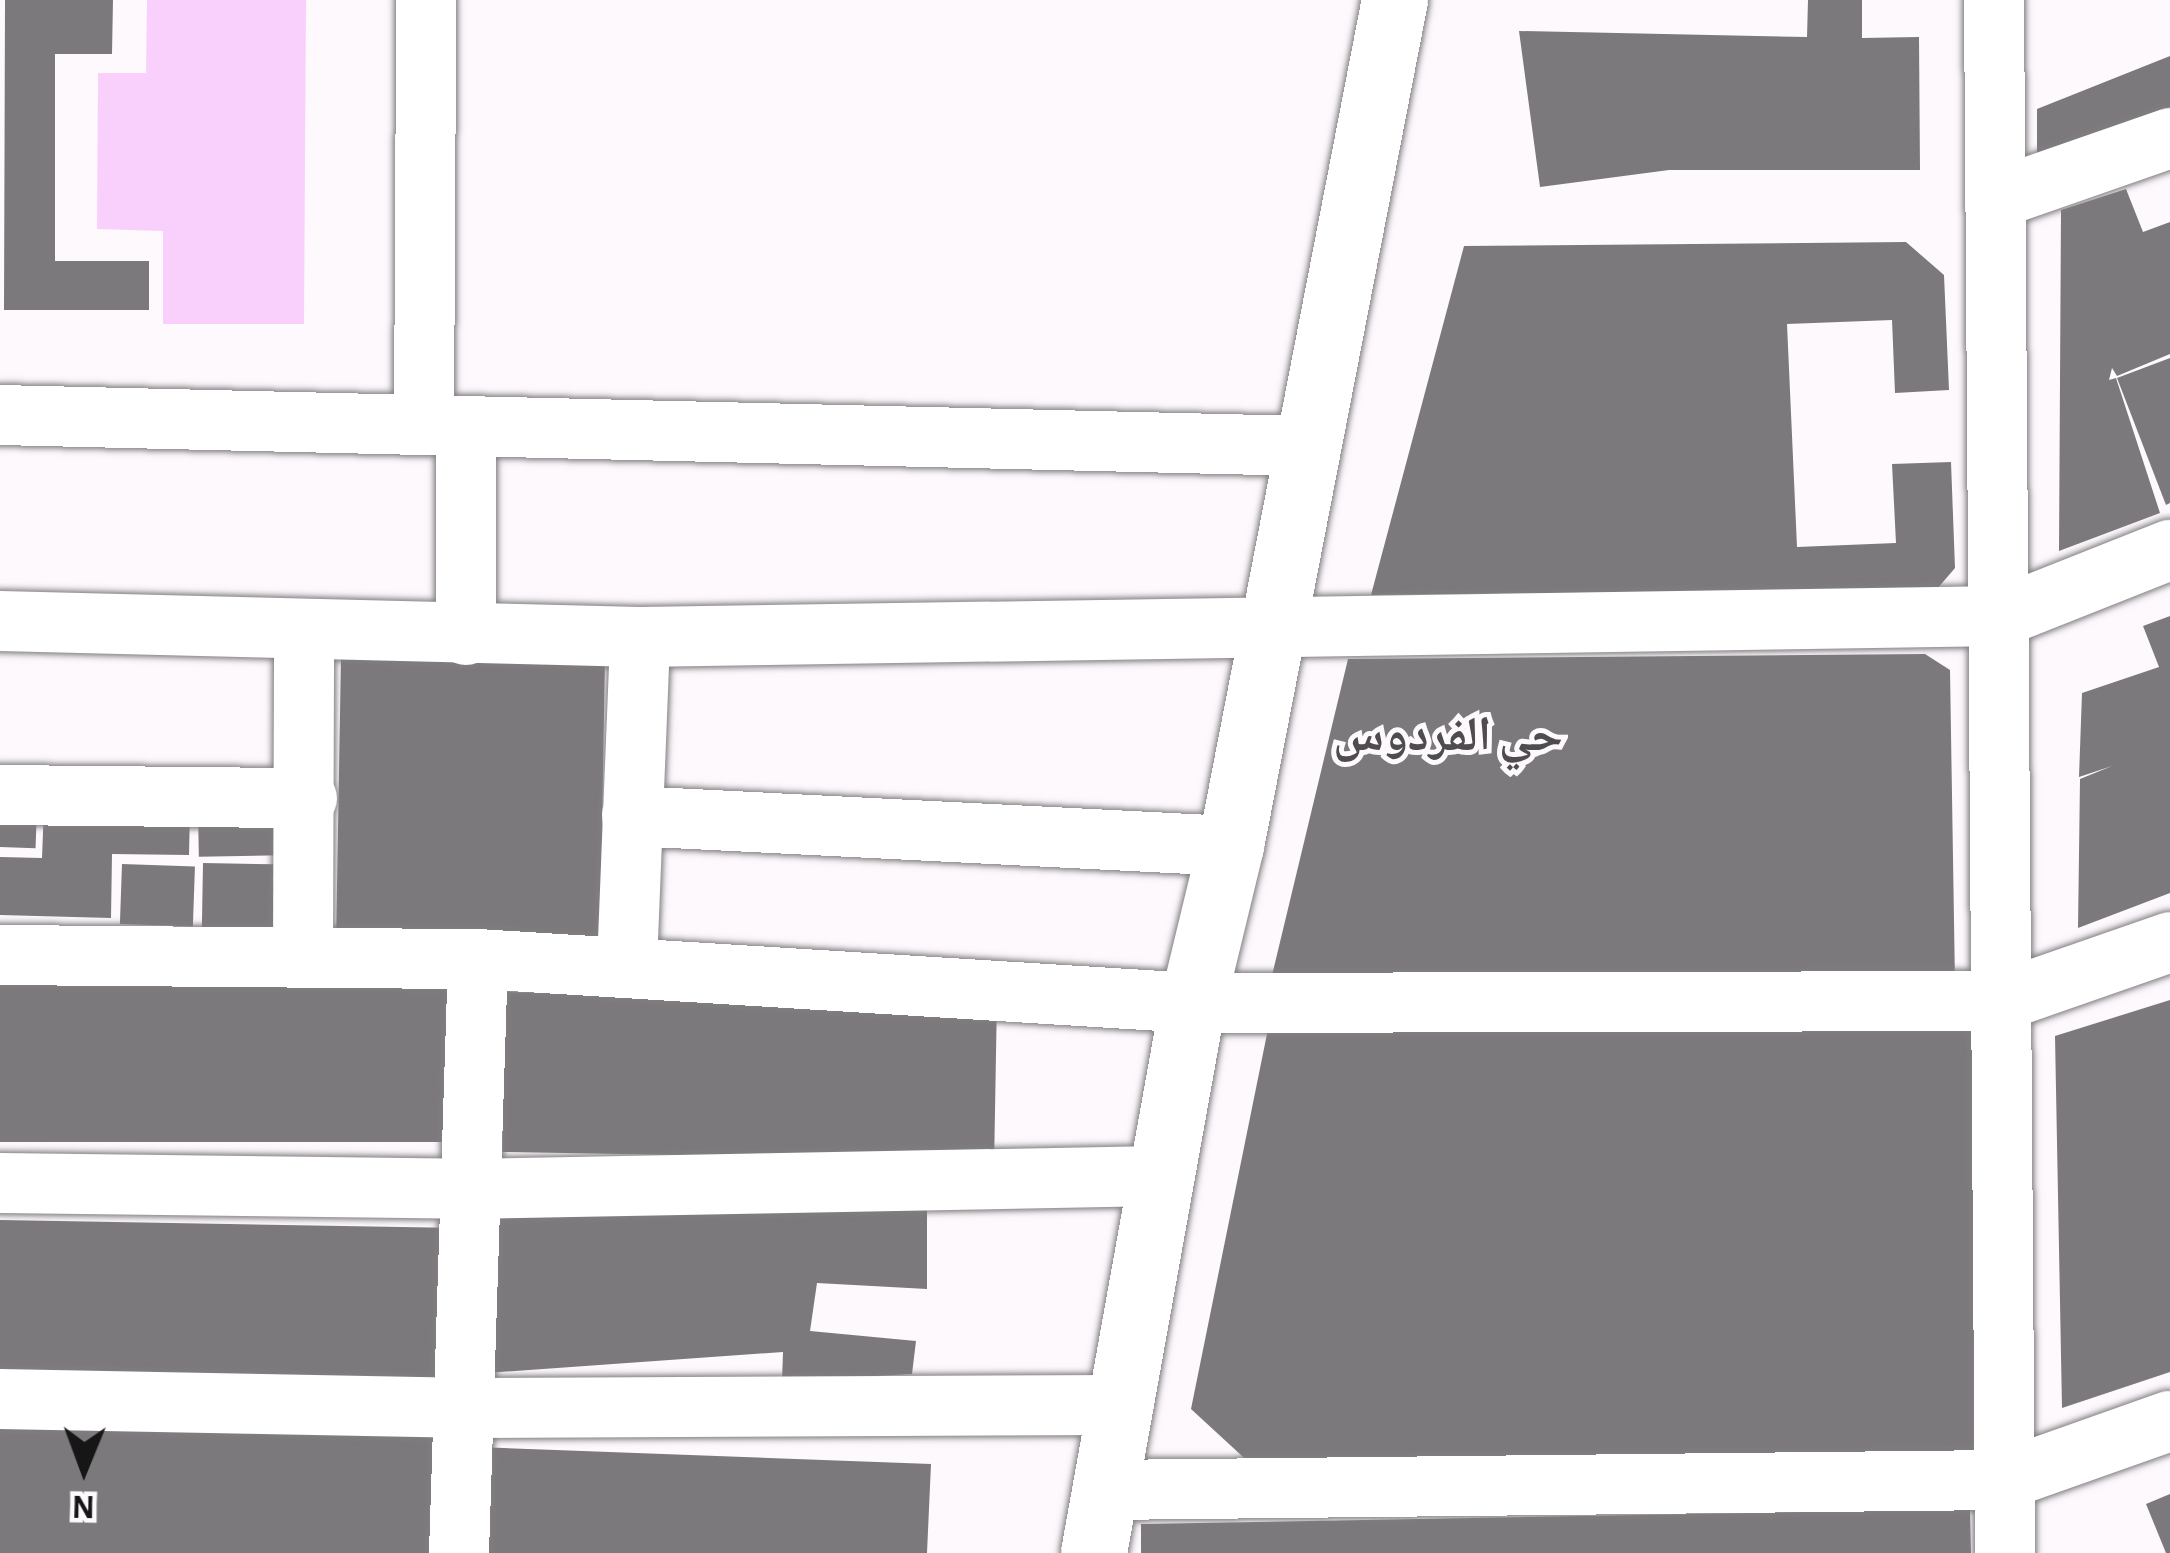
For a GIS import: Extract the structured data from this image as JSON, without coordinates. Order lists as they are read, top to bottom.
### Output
{
  "districts": ["حي الفردوس"],
  "north": "bottom"
}
